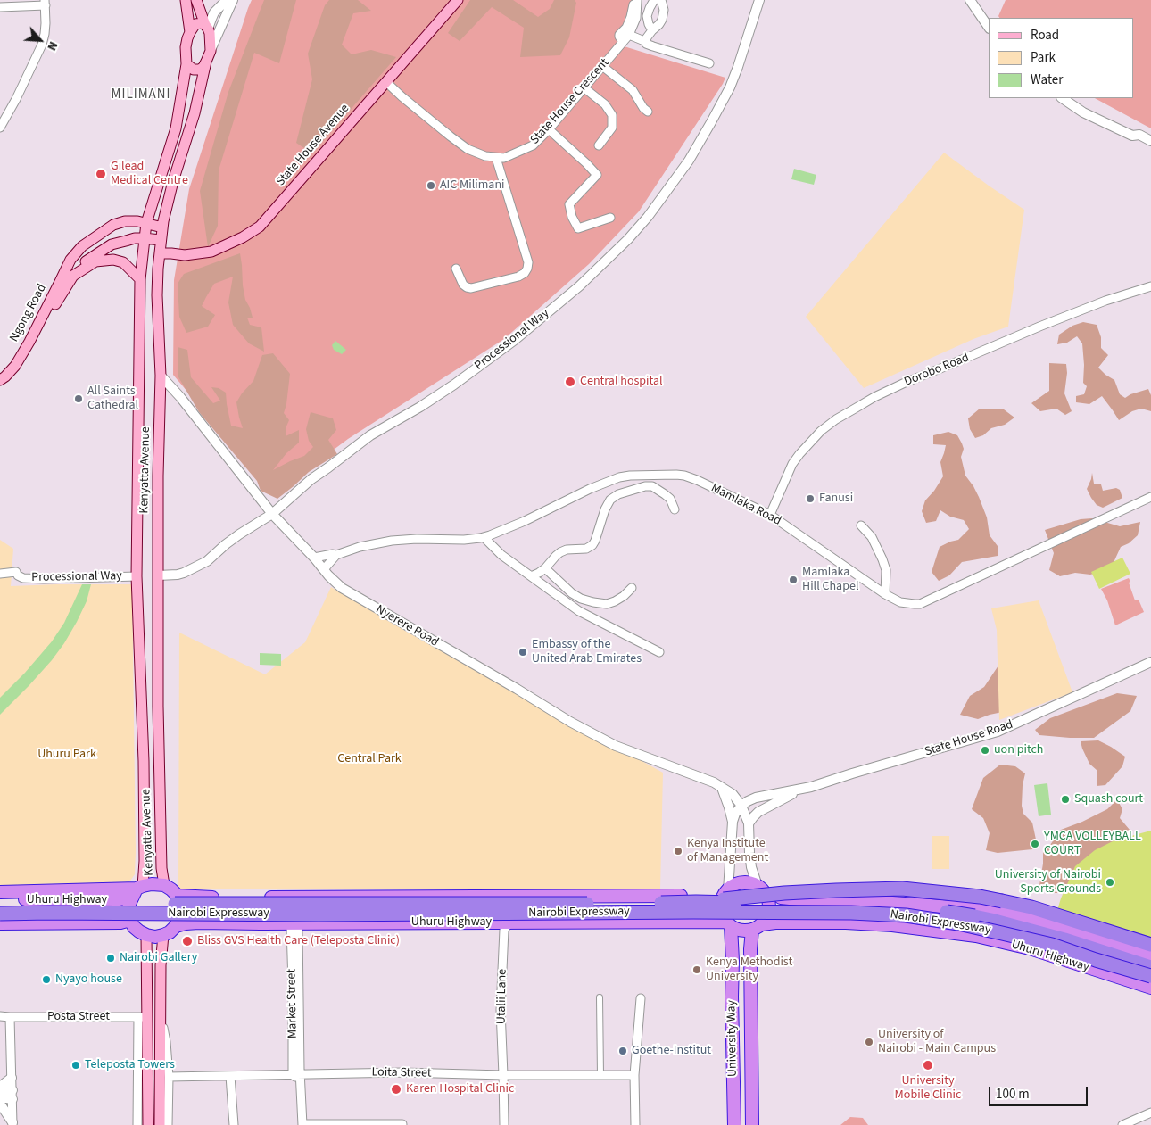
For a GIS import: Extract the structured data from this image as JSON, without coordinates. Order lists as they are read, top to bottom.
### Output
{
  "streets": {
    "highway": ["Uhuru Highway", "Nairobi Expressway", "University Way"],
    "main road": ["State House Avenue", "Ngong Road", "Kenyatta Avenue"],
    "street": [
      "State House Crescent",
      "Processional Way",
      "Dorobo Road",
      "Mamlaka Road",
      "Nyerere Road",
      "State House Road",
      "Utalii Lane",
      "Market Street",
      "Posta Street",
      "Loita Street"
    ]
  },
  "crossings": [
    ["State House Avenue", "Kenyatta Avenue"],
    ["Ngong Road", "Kenyatta Avenue"],
    ["Processional Way", "Kenyatta Avenue"],
    ["Processional Way", "Nyerere Road"],
    ["Dorobo Road", "Mamlaka Road"],
    ["Kenyatta Avenue", "Nyerere Road"],
    ["Kenyatta Avenue", "Uhuru Highway"],
    ["Mamlaka Road", "Nyerere Road"],
    ["Nyerere Road", "State House Road"],
    ["Uhuru Highway", "Utalii Lane"],
    ["Uhuru Highway", "Market Street"],
    ["Uhuru Highway", "University Way"],
    ["Utalii Lane", "Loita Street"],
    ["Market Street", "Loita Street"]
  ],
  "districts": ["MILIMANI"],
  "parks": ["Uhuru Park", "Central Park"],
  "places": [
    "Gilead Medical Centre",
    "AIC Milimani",
    "Central hospital",
    "All Saints Cathedral",
    "Fanusi",
    "Mamlaka Hill Chapel",
    "Embassy of the United Arab Emirates",
    "uon pitch",
    "Squash court",
    "YMCA VOLLEYBALL COURT",
    "Kenya Institute of Management",
    "University of Nairobi Sports Grounds",
    "Bliss GVS Health Care (Teleposta Clinic)",
    "Nairobi Gallery",
    "Kenya Methodist University",
    "Nyayo house",
    "University of Nairobi - Main Campus",
    "Goethe-Institut",
    "Teleposta Towers",
    "University Mobile Clinic",
    "Karen Hospital Clinic"
  ],
  "legend": ["Road", "Park", "Water"],
  "scale_bar": "100 m",
  "north": "bottom right"
}
